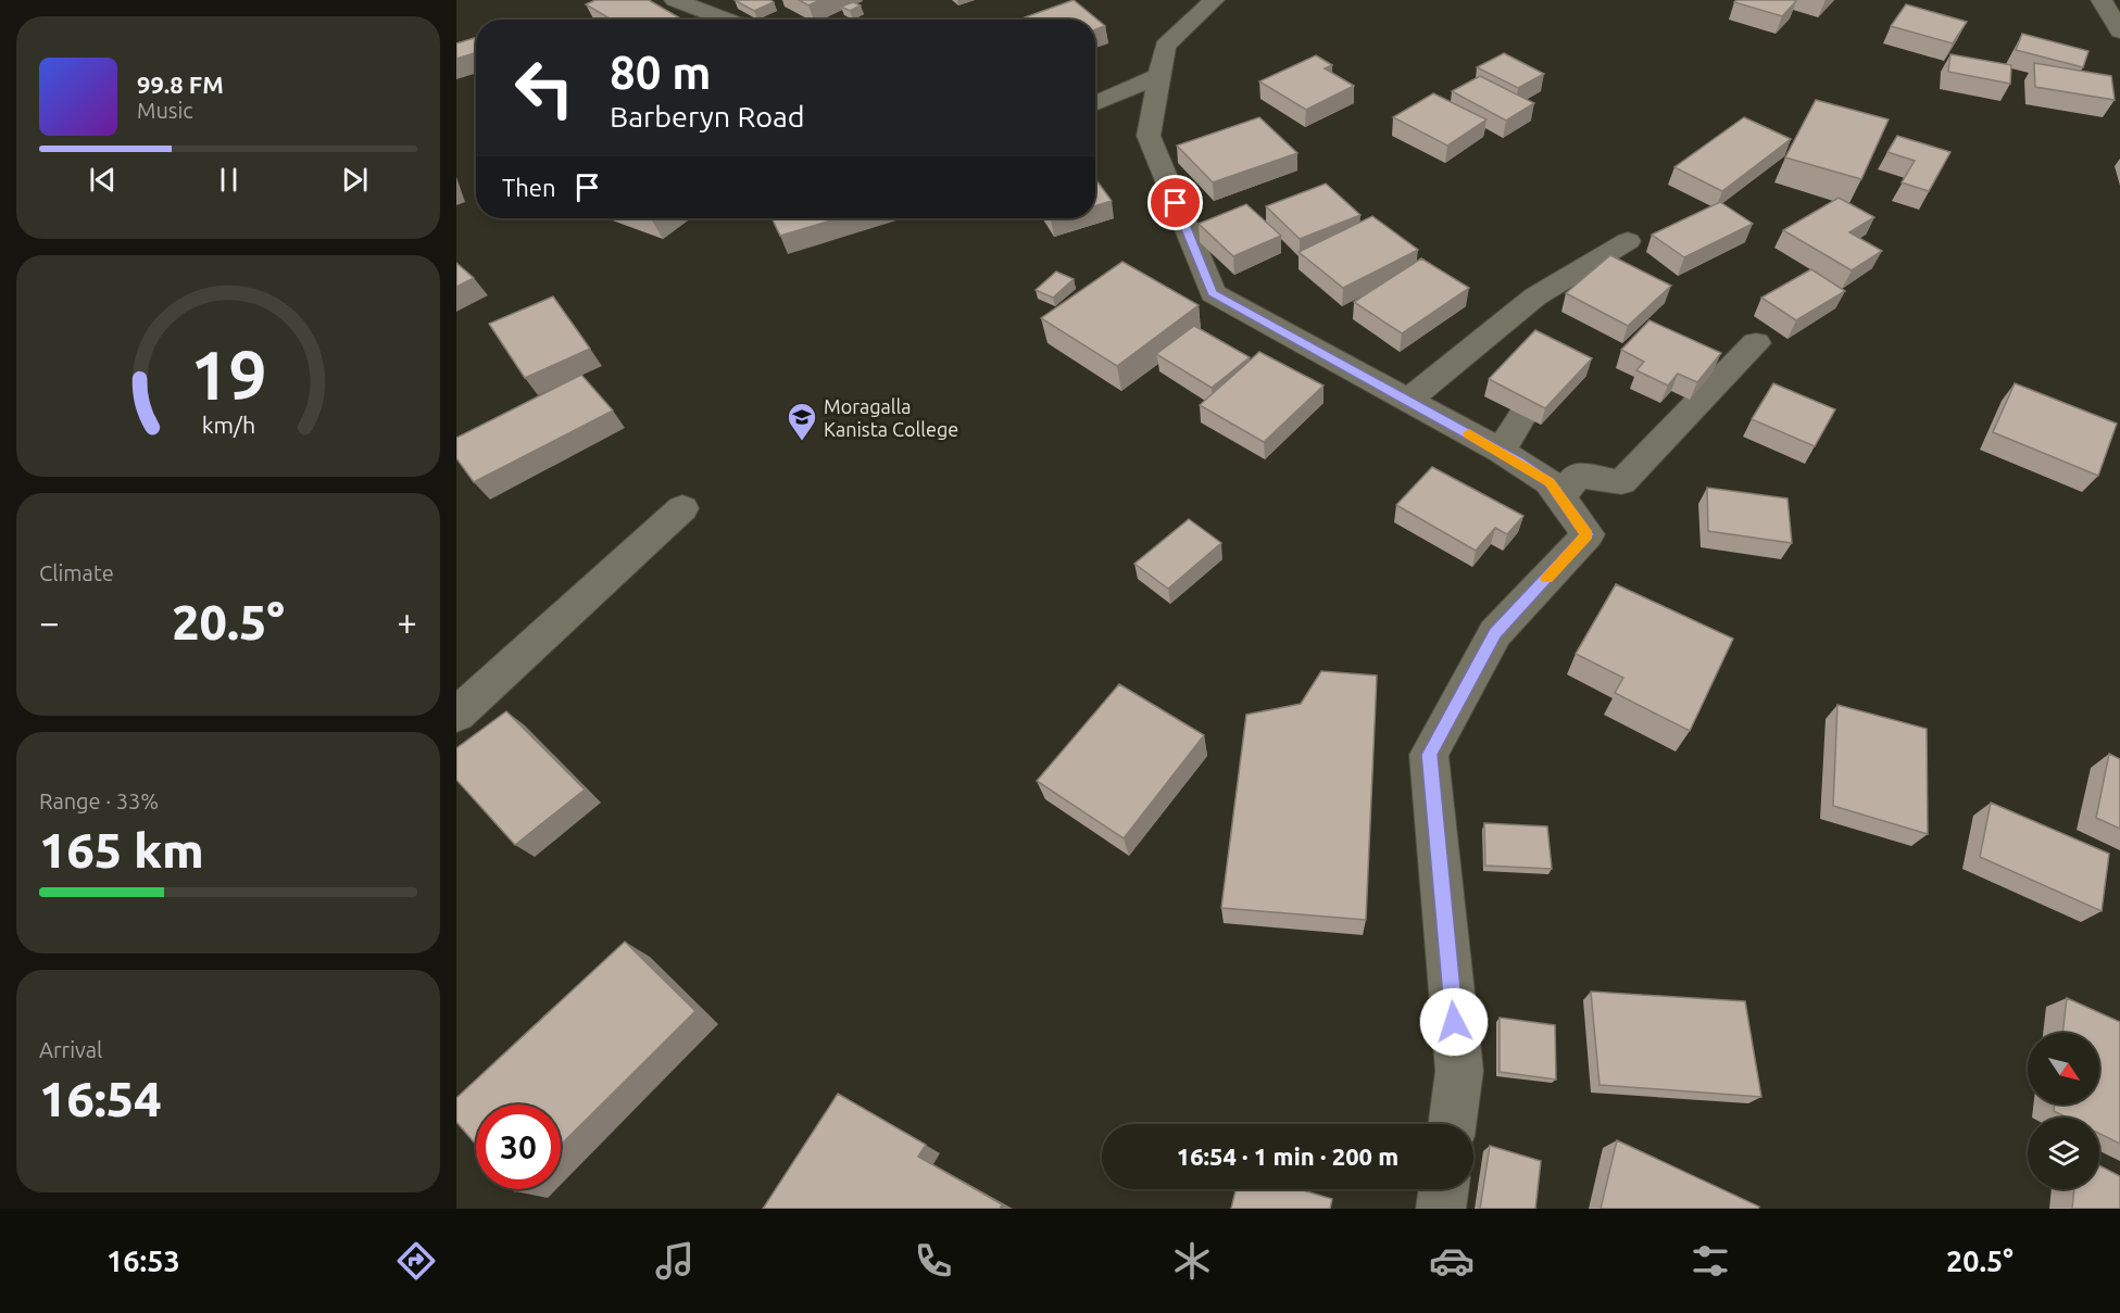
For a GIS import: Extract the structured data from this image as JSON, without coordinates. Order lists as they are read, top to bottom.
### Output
{
  "places": {
    "school or university": ["Moragalla Kanista College"]
  },
  "north": "bottom right",
  "page": {
    "turn": ["80 m", "Barberyn Road"],
    "song": ["99.8 FM", "Music"],
    "then": "Then",
    "tile": [
      "Climate",
      ["Range · 33%", "165 km"],
      ["Arrival", "16:54"]
    ],
    "heat": ["−", "20.5°", "+"],
    "limit": "30",
    "trip": "16:54 · 1 min · 200 m",
    "tabs": ["16:53", "20.5°"],
    "gauge": ["19", "km/h"]
  }
}
